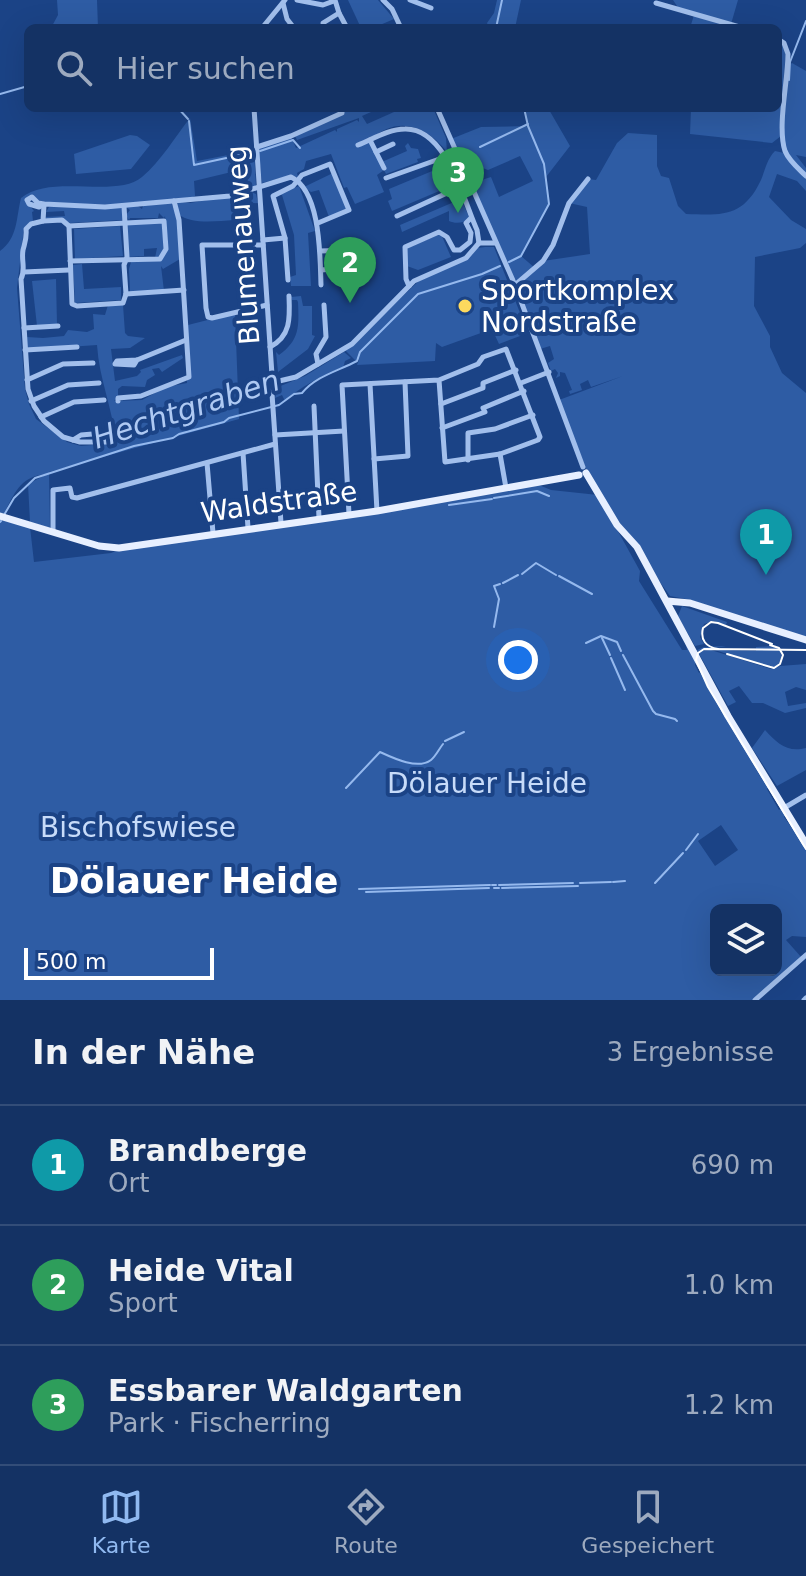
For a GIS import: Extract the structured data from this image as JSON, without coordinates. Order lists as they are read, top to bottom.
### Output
{
  "streets": {
    "main road": ["Waldstraße"],
    "street": ["Blumenauweg"]
  },
  "crossings": [
    ["Blumenauweg", "Waldstraße"]
  ],
  "districts": ["Dölauer Heide"],
  "water": ["Hechtgraben"],
  "parks": ["Dölauer Heide", "Bischofswiese"],
  "places": ["Sportkomplex Nordstraße"],
  "scale_bar": "500 m",
  "page": {
    "search": "Hier suchen",
    "pins": ["3", "2", "1"],
    "scale": "500 m",
    "heading": ["In der Nähe", "3 Ergebnisse"],
    "list": [
      {
        "mark": "1",
        "name": "Brandberge",
        "note": "Ort",
        "value": "690 m"
      },
      {
        "mark": "2",
        "name": "Heide Vital",
        "note": "Sport",
        "value": "1.0 km"
      },
      {
        "mark": "3",
        "name": "Essbarer Waldgarten",
        "note": "Park · Fischerring",
        "value": "1.2 km"
      }
    ],
    "nav": ["Karte", "Route", "Gespeichert"]
  }
}
